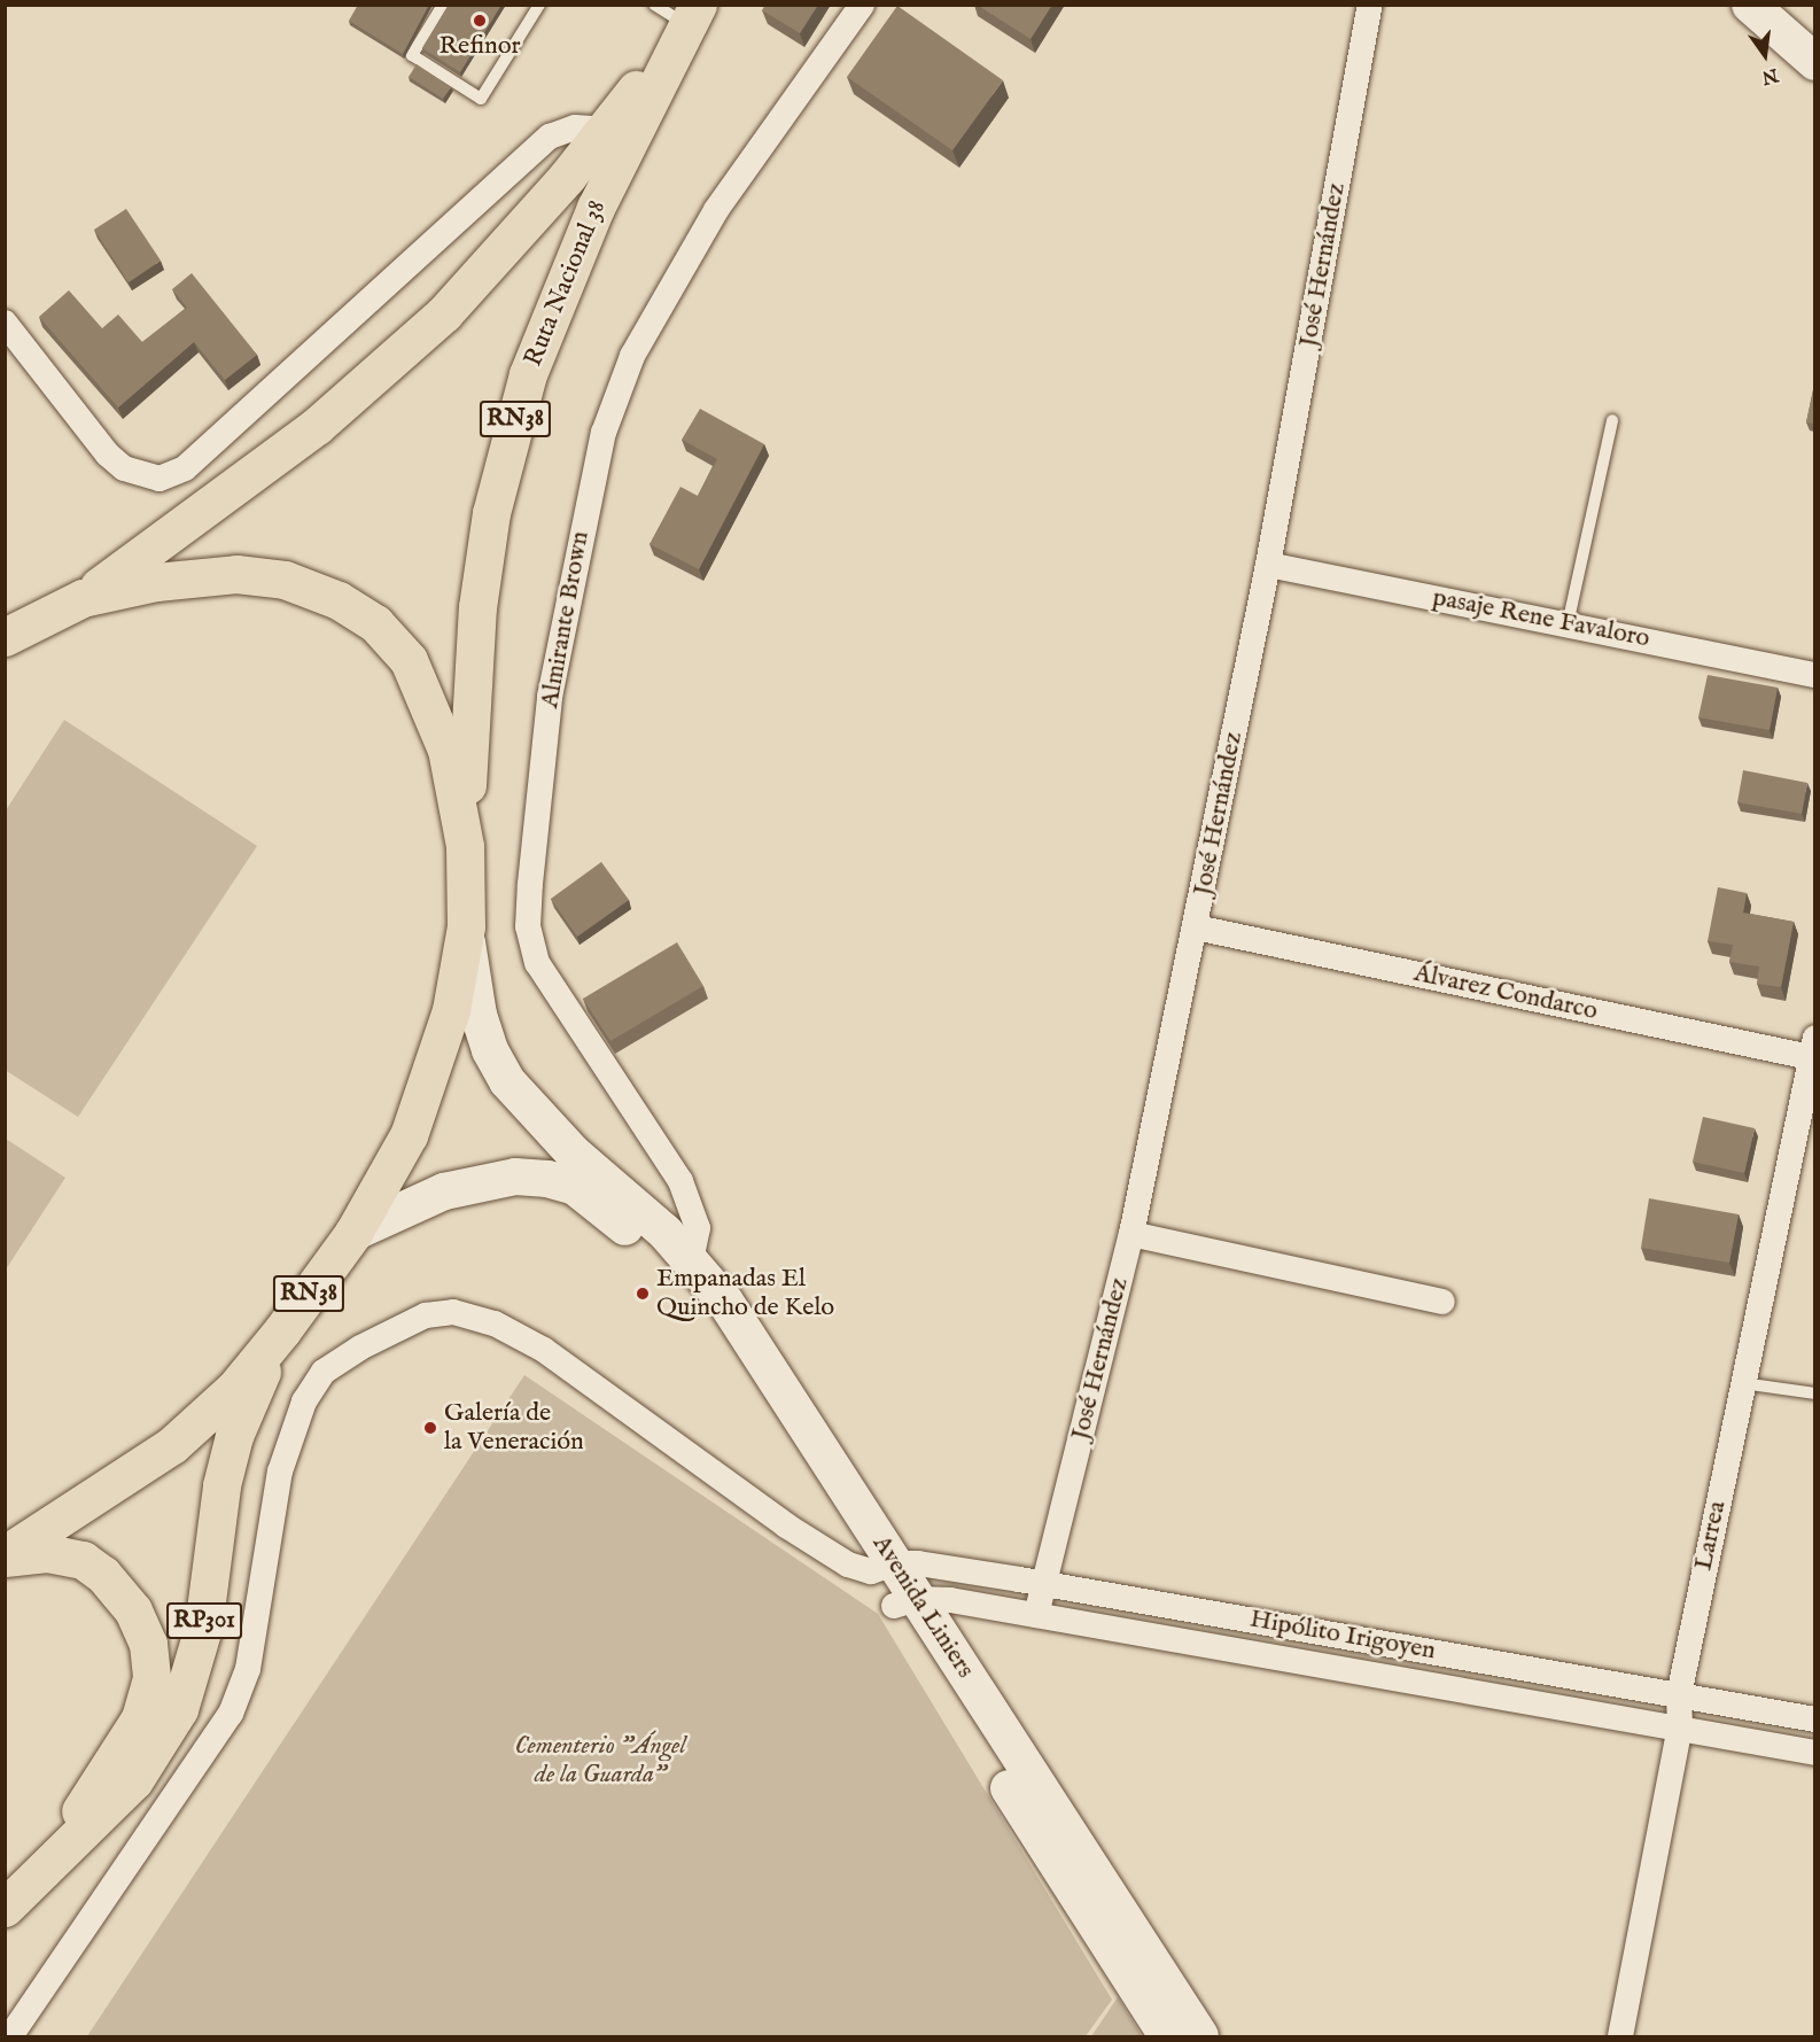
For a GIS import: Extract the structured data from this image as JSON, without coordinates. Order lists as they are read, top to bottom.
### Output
{
  "streets": {
    "main road": [
      "Ruta Nacional 38",
      "RN38",
      "Avenida Liniers",
      "RP301"
    ],
    "street": [
      "José Hernández",
      "pasaje Rene Favaloro",
      "Almirante Brown",
      "Álvarez Condarco",
      "Larrea",
      "Hipólito Irigoyen"
    ]
  },
  "crossings": [
    ["José Hernández", "pasaje Rene Favaloro"],
    ["José Hernández", "Álvarez Condarco"],
    ["José Hernández", "Hipólito Irigoyen"],
    ["Ruta Nacional 38", "RN38"],
    ["RN38", "RP301"],
    ["Almirante Brown", "Avenida Liniers"],
    ["Álvarez Condarco", "Larrea"],
    ["Larrea", "Hipólito Irigoyen"],
    ["Avenida Liniers", "Hipólito Irigoyen"]
  ],
  "parks": ["Cementerio \"Ángel de la Guarda\""],
  "places": ["Refinor", "Empanadas El Quincho de Kelo", "Galería de la Veneración"],
  "north": "bottom"
}
